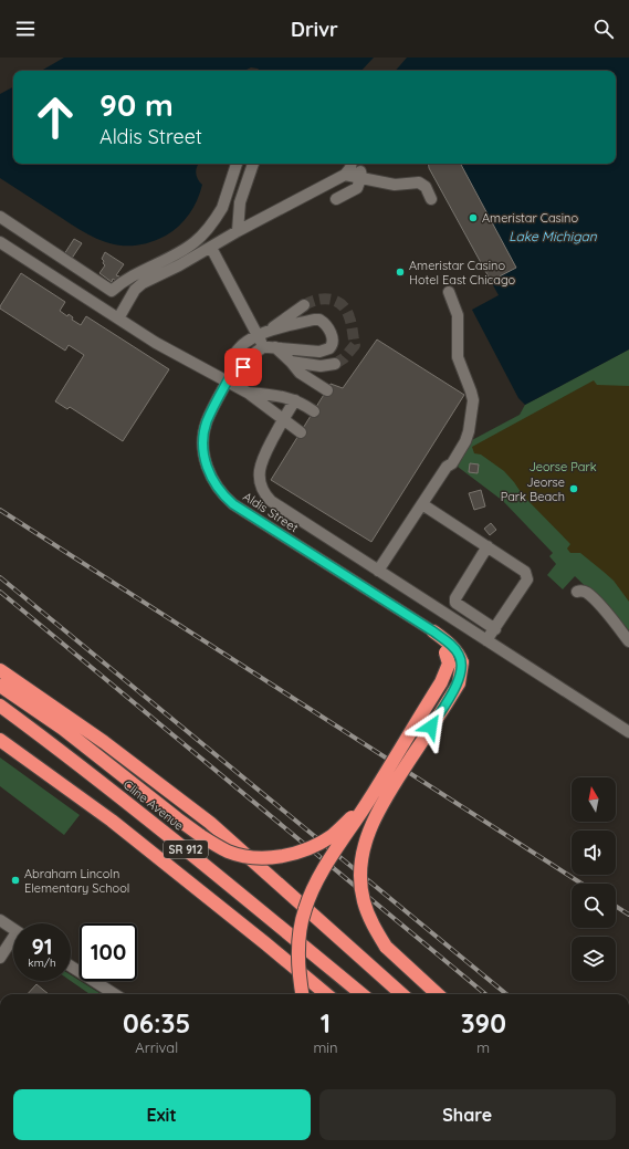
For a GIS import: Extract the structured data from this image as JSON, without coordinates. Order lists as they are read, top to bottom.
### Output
{
  "streets": {
    "highway": ["Cline Avenue", "SR 912"],
    "street": ["Aldis Street"]
  },
  "water": ["Lake Michigan"],
  "parks": ["Jeorse Park"],
  "places": [
    "Ameristar Casino",
    "Ameristar Casino Hotel East Chicago",
    "Jeorse Park Beach",
    "Abraham Lincoln Elementary School"
  ],
  "north": "top",
  "page": {
    "header": "Drivr",
    "turn": ["90 m", "Aldis Street"],
    "speed": "91 km/h",
    "limit": "100",
    "eta": [
      "06:35",
      "Arrival",
      "1",
      "min",
      "390",
      "m"
    ],
    "buttons": ["Exit", "Share"]
  }
}
